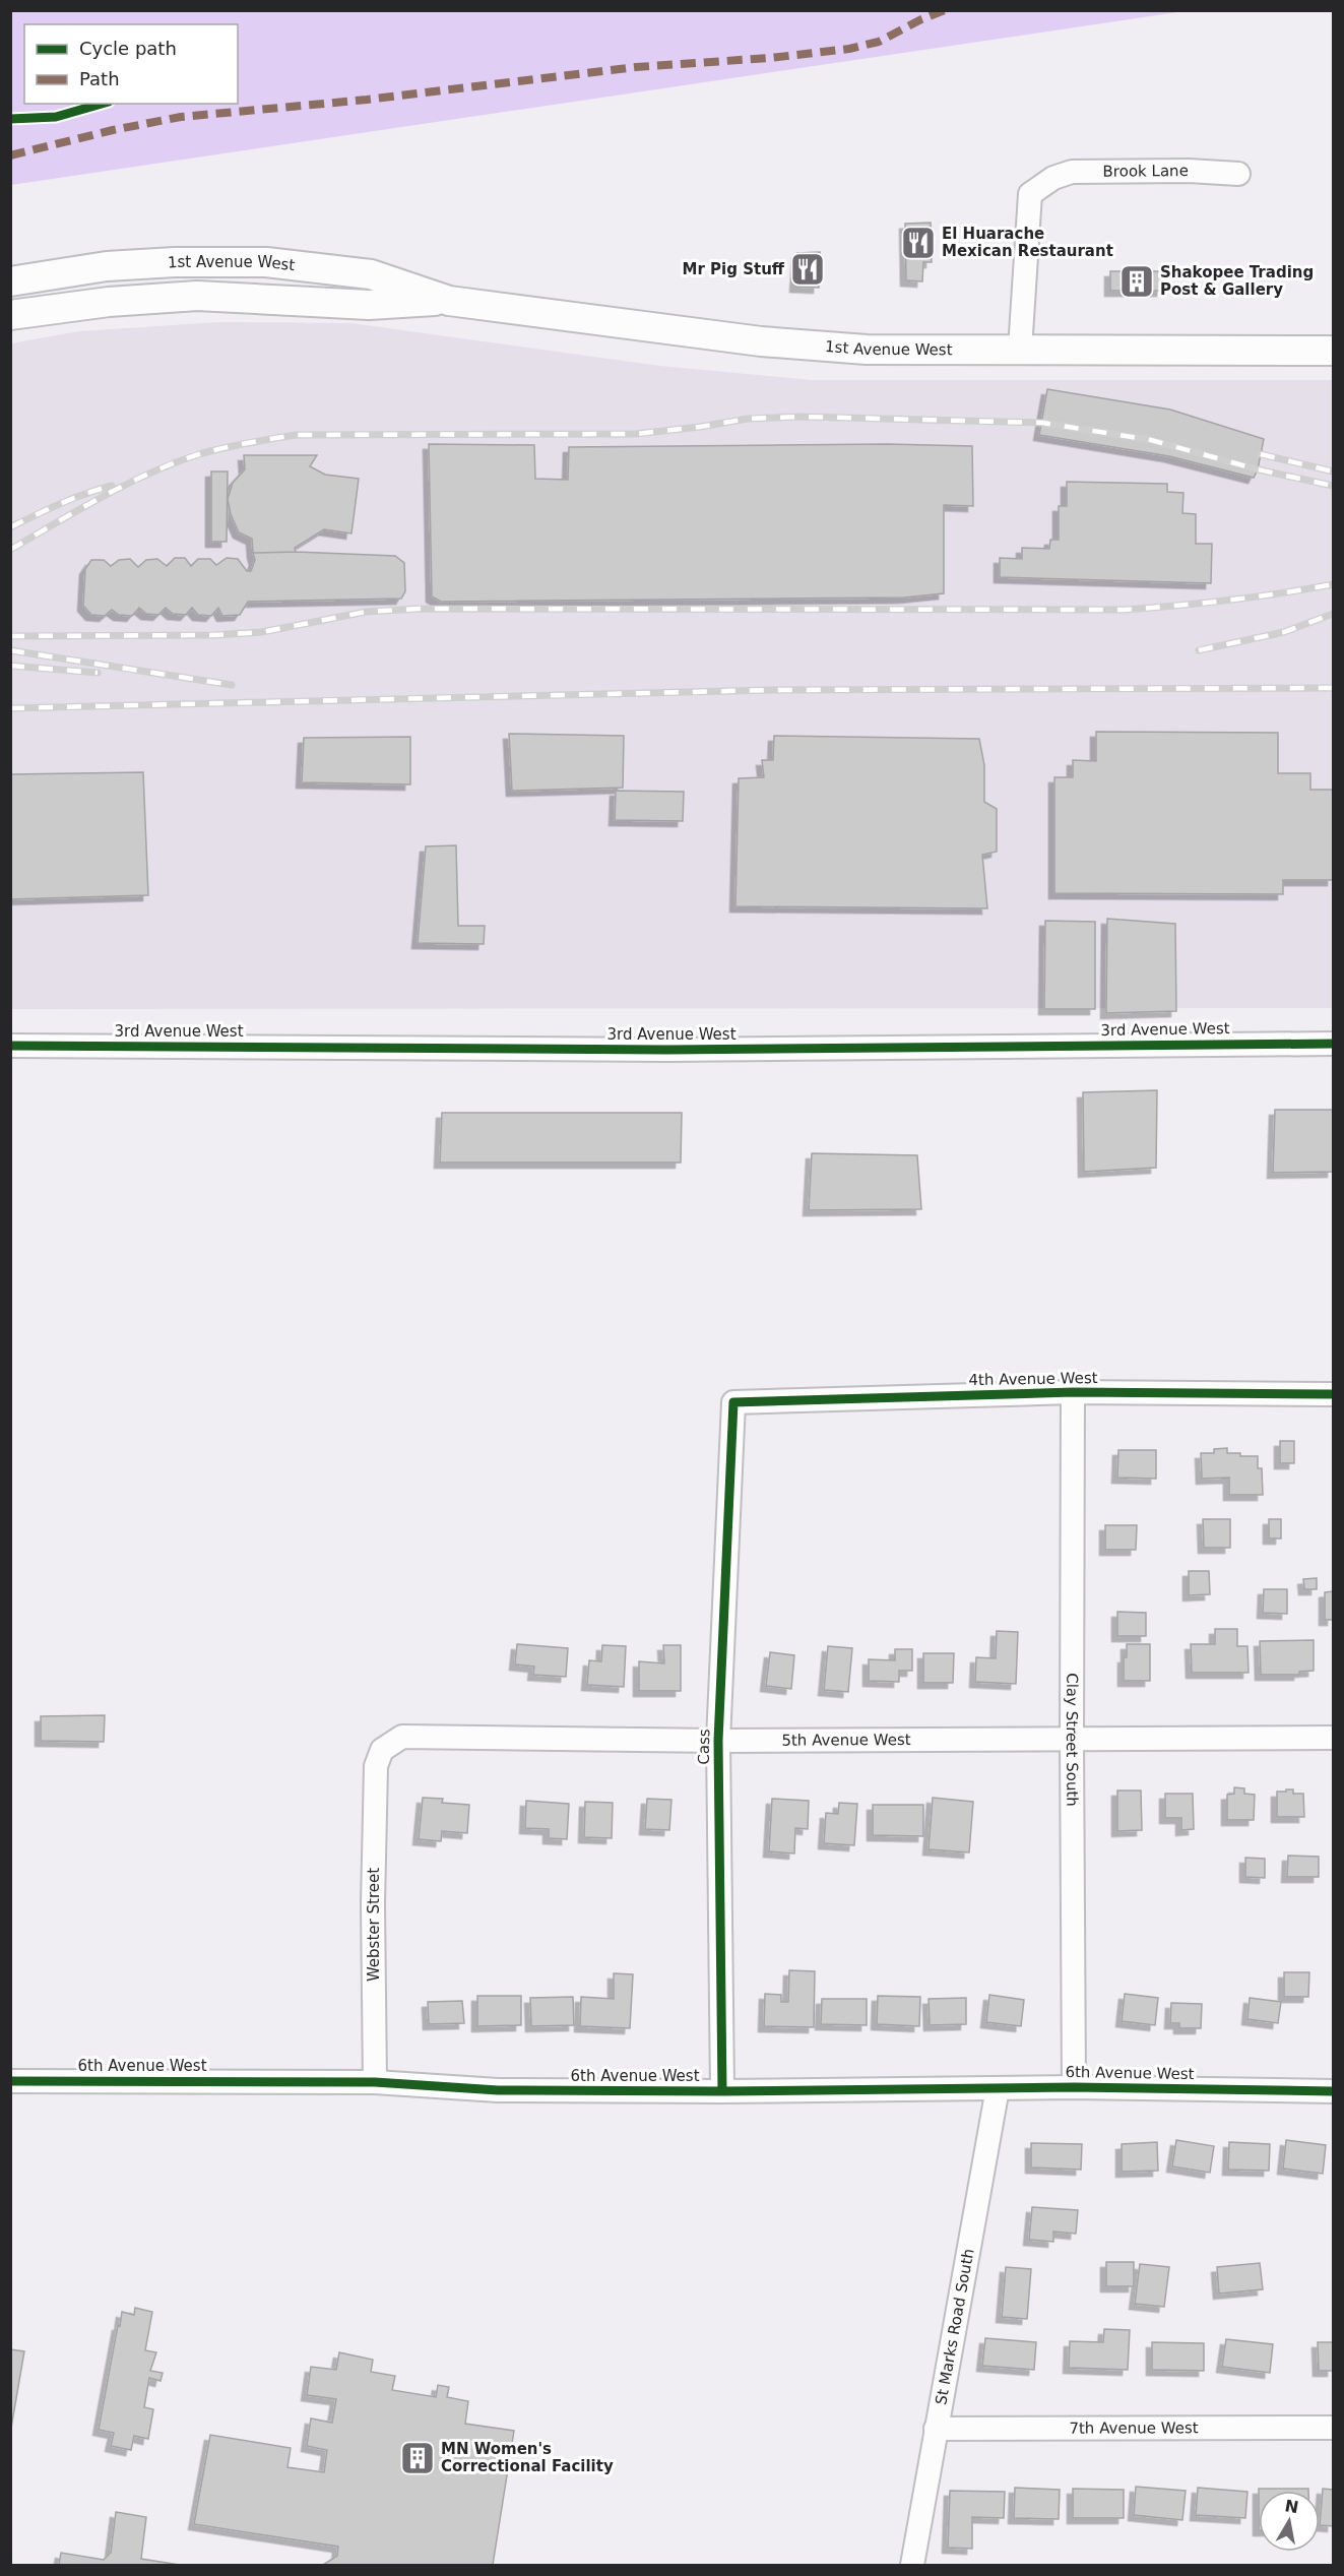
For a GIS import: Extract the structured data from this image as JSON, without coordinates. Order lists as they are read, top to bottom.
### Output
{
  "streets": {
    "main road": ["1st Avenue West"],
    "street": [
      "Brook Lane",
      "3rd Avenue West",
      "4th Avenue West",
      "Clay Street South",
      "5th Avenue West",
      "Cass",
      "Webster Street",
      "6th Avenue West",
      "St Marks Road South",
      "7th Avenue West"
    ]
  },
  "crossings": [
    ["Brook Lane", "1st Avenue West"],
    ["4th Avenue West", "Clay Street South"],
    ["4th Avenue West", "Cass"],
    ["Clay Street South", "5th Avenue West"],
    ["Clay Street South", "6th Avenue West"],
    ["5th Avenue West", "Cass"],
    ["5th Avenue West", "Webster Street"],
    ["Cass", "6th Avenue West"],
    ["Webster Street", "6th Avenue West"],
    ["6th Avenue West", "St Marks Road South"],
    ["St Marks Road South", "7th Avenue West"]
  ],
  "places": {
    "restaurant": ["El Huarache Mexican Restaurant", "Mr Pig Stuff"],
    "building": ["Shakopee Trading Post & Gallery", "MN Women's Correctional Facility"]
  },
  "legend": ["Cycle path", "Path"],
  "north": "top"
}
